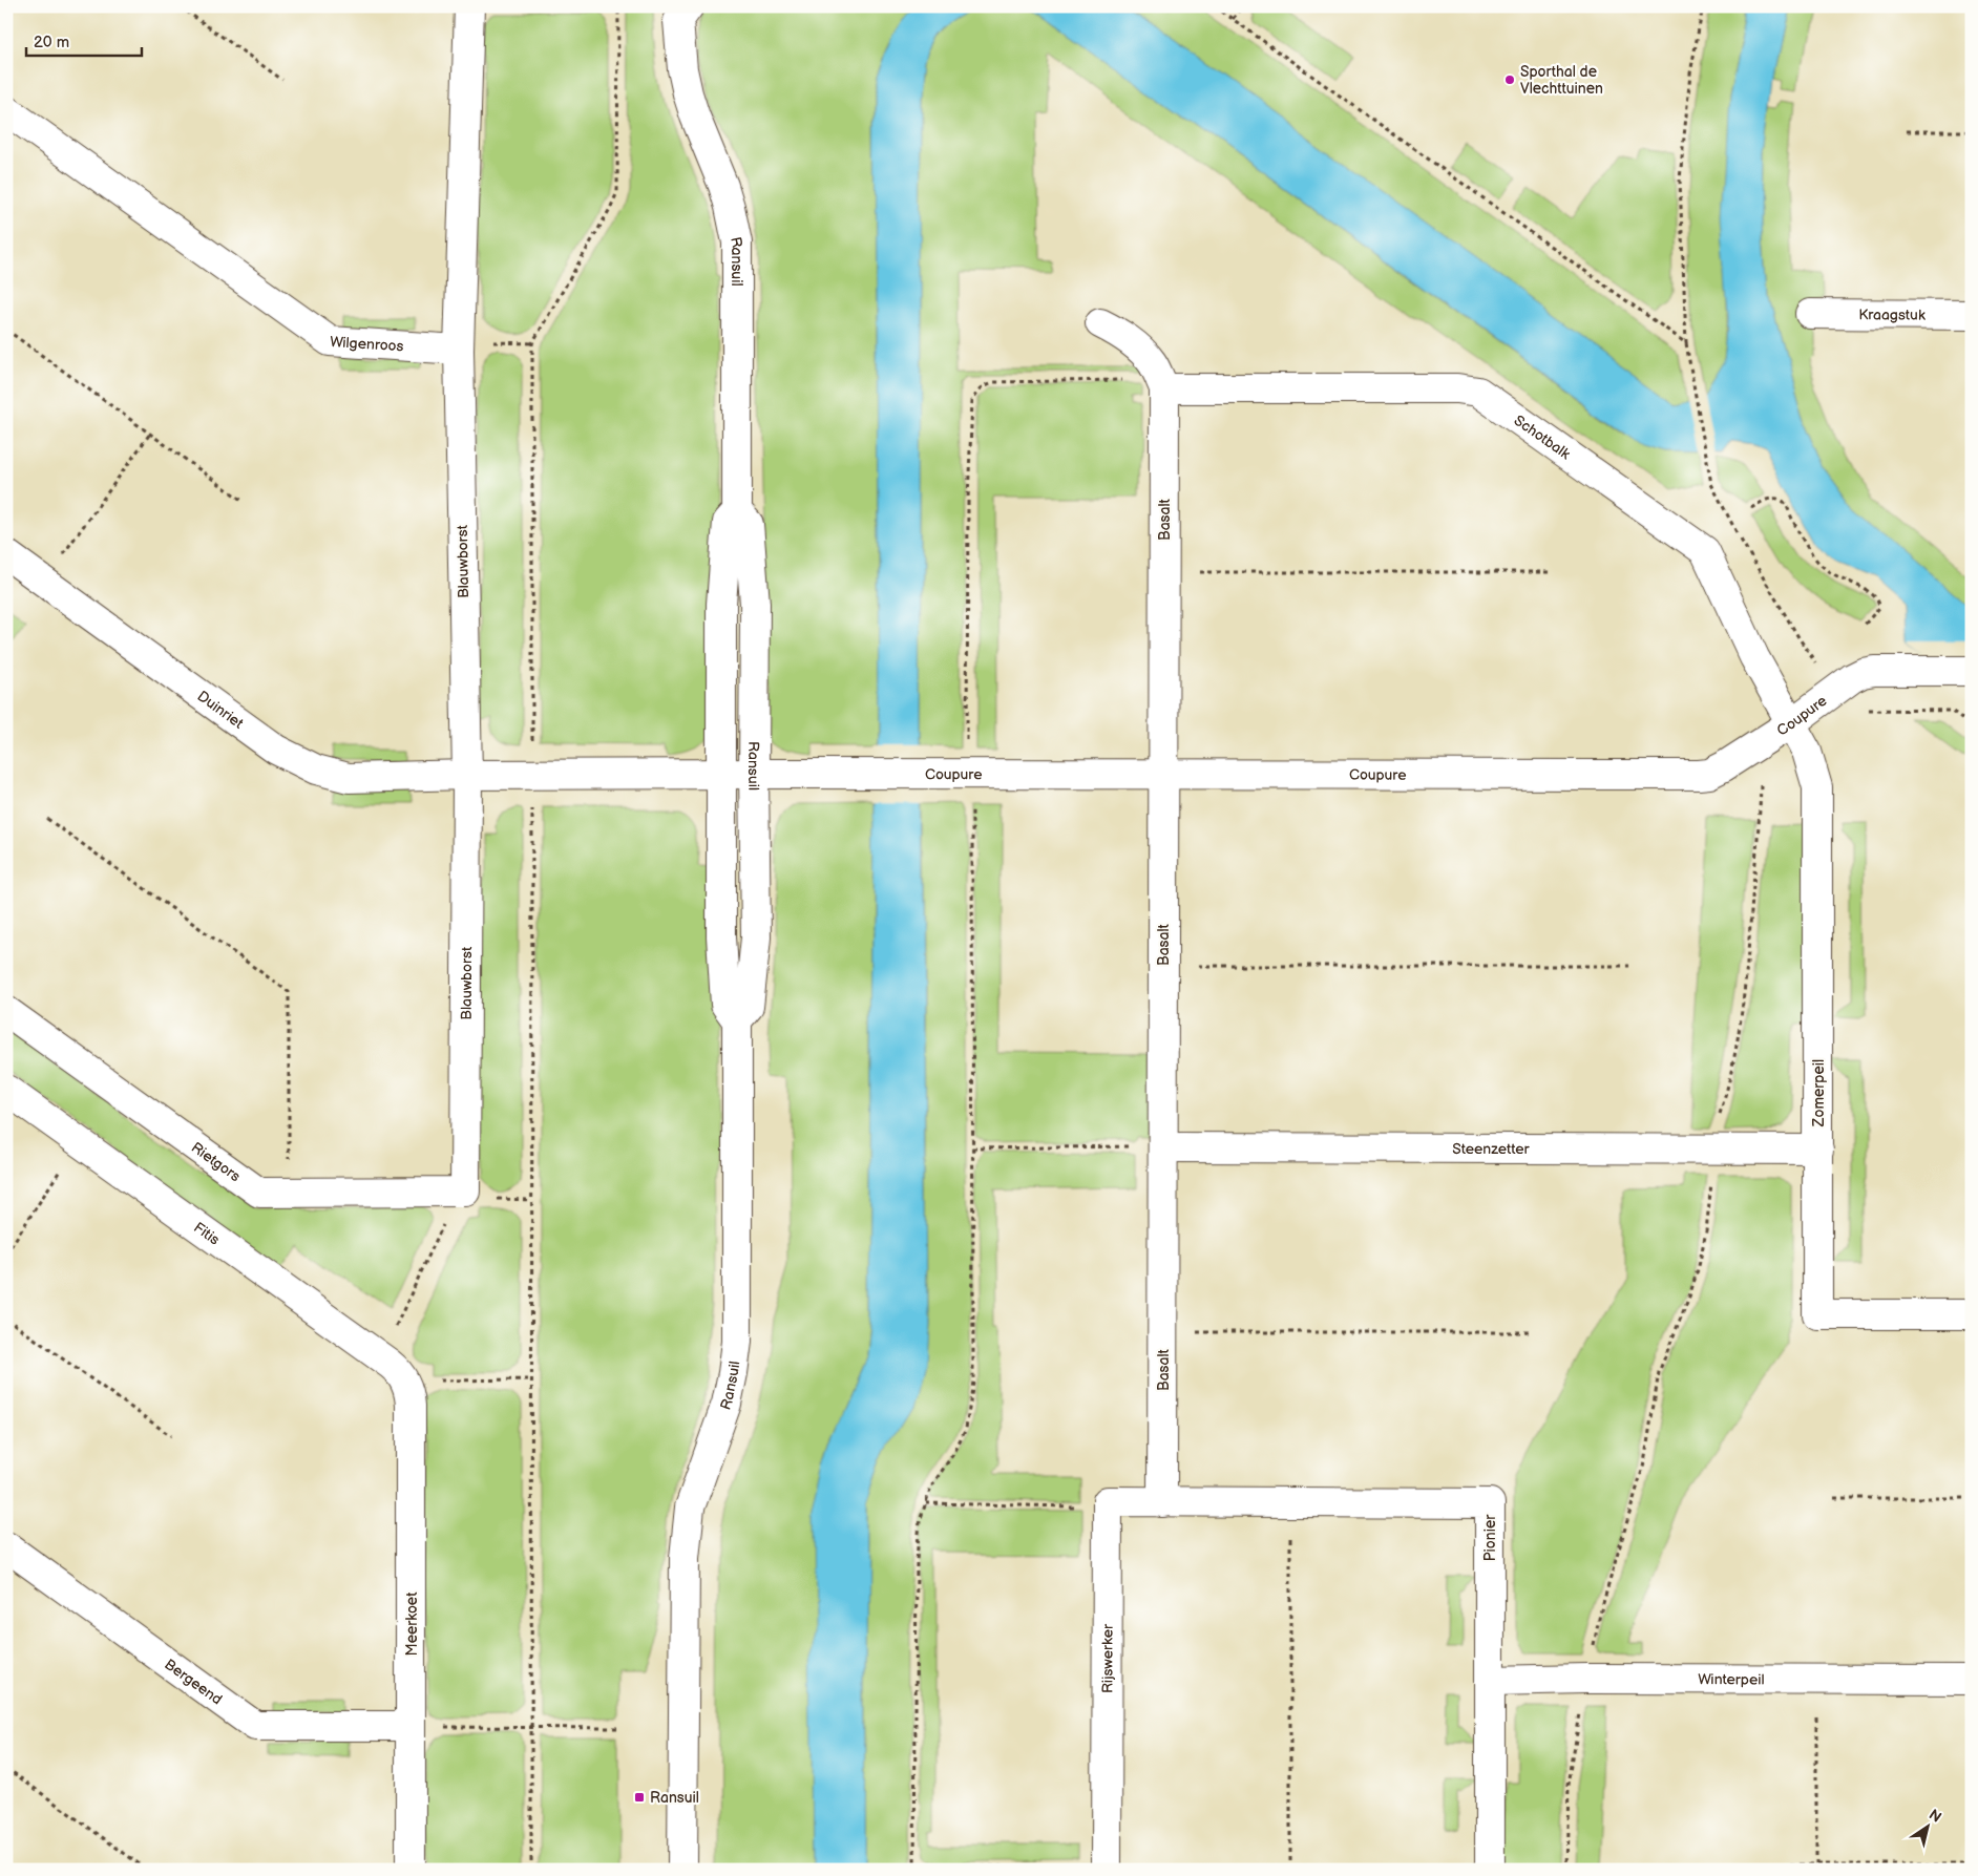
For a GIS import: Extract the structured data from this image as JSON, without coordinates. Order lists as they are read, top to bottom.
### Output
{
  "streets": {
    "street": [
      "Ransuil",
      "Kraagstuk",
      "Wilgenroos",
      "Schotbalk",
      "Basalt",
      "Blauwborst",
      "Duinriet",
      "Coupure",
      "Zomerpeil",
      "Steenzetter",
      "Rietgors",
      "Fitis",
      "Pionier",
      "Meerkoet",
      "Rijswerker",
      "Winterpeil",
      "Bergeend"
    ]
  },
  "crossings": [
    ["Ransuil", "Coupure"],
    ["Wilgenroos", "Blauwborst"],
    ["Schotbalk", "Basalt"],
    ["Schotbalk", "Coupure"],
    ["Schotbalk", "Zomerpeil"],
    ["Basalt", "Coupure"],
    ["Basalt", "Steenzetter"],
    ["Basalt", "Pionier"],
    ["Basalt", "Rijswerker"],
    ["Blauwborst", "Duinriet"],
    ["Blauwborst", "Rietgors"],
    ["Coupure", "Zomerpeil"],
    ["Zomerpeil", "Steenzetter"],
    ["Fitis", "Meerkoet"],
    ["Pionier", "Rijswerker"],
    ["Pionier", "Winterpeil"],
    ["Meerkoet", "Bergeend"]
  ],
  "places": {
    "other": ["Sporthal de Vlechttuinen"],
    "transit": ["Ransuil"]
  },
  "scale_bar": "20 m",
  "north": "top right"
}
